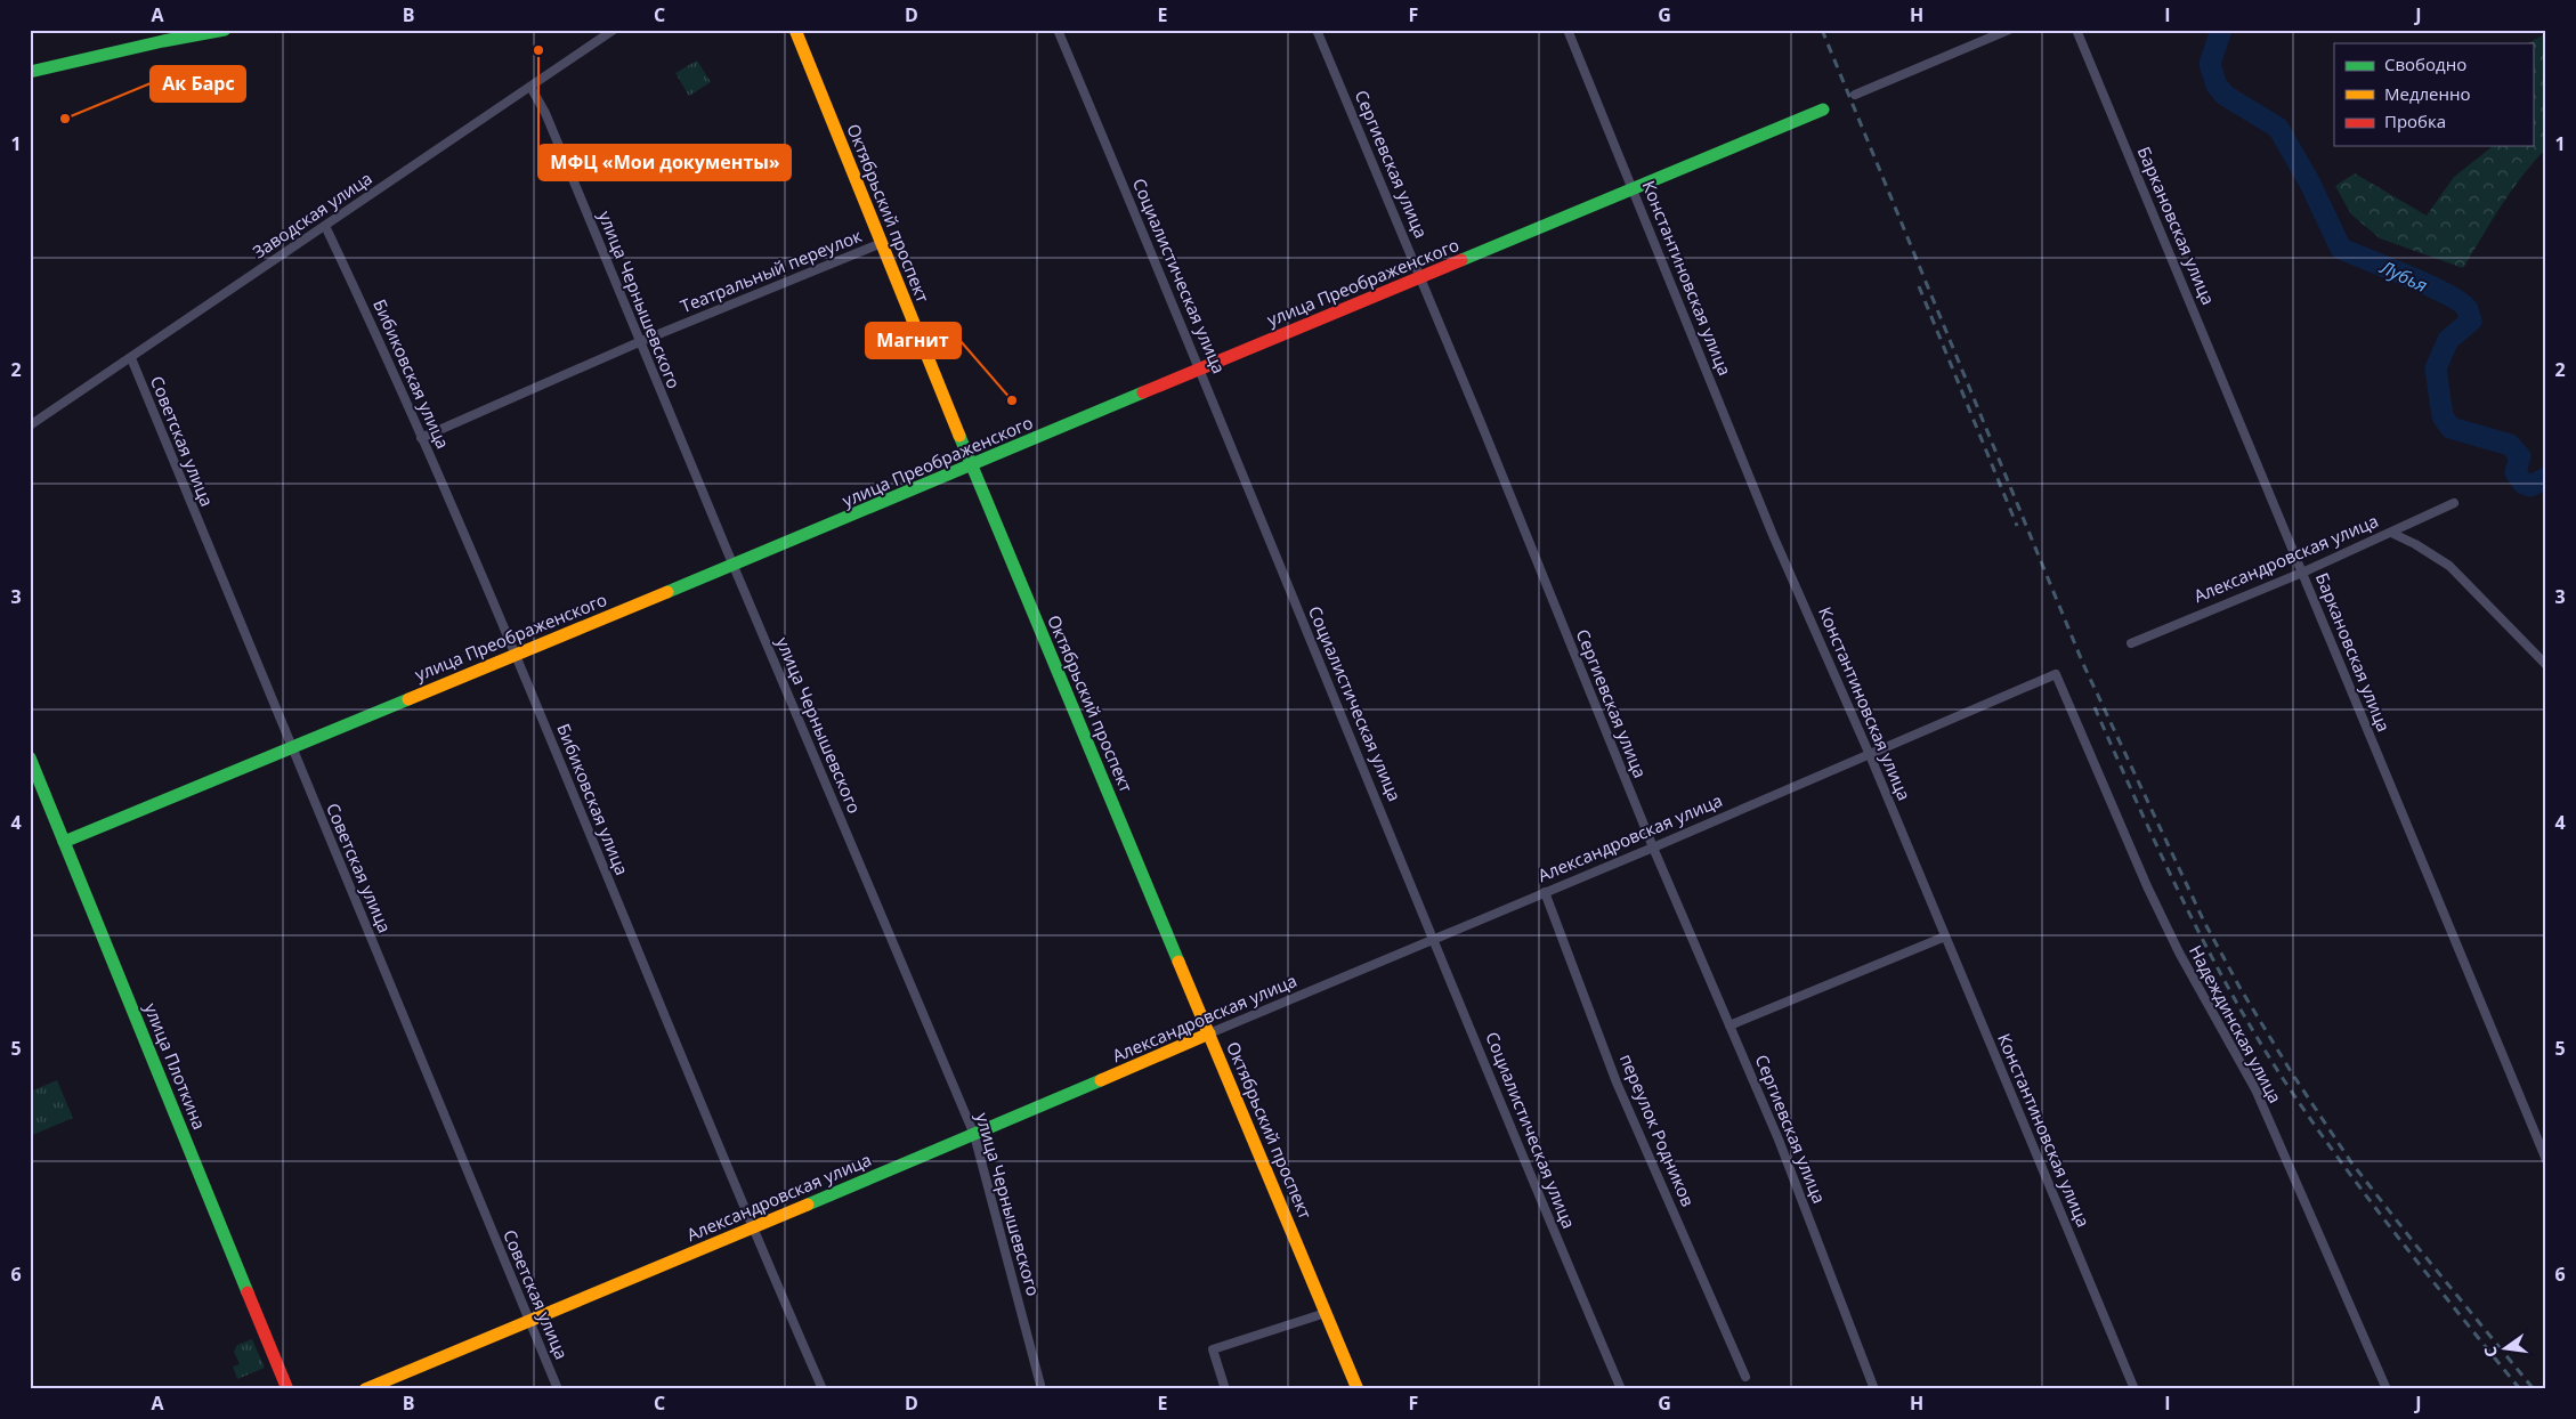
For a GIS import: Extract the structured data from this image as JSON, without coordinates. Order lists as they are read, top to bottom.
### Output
{
  "streets": {
    "street": [
      "Сергиевская улица",
      "Октябрьский проспект",
      "Заводская улица",
      "Баркановская улица",
      "Театральный переулок",
      "Социалистическая улица",
      "Константиновская улица",
      "улица Преображенского",
      "улица Чернышевского",
      "Бибиковская улица",
      "Советская улица",
      "Александровская улица",
      "Надеждинская улица",
      "улица Плоткина",
      "переулок Родников"
    ]
  },
  "crossings": [
    ["Сергиевская улица", "улица Преображенского"],
    ["Сергиевская улица", "Александровская улица"],
    ["Октябрьский проспект", "Театральный переулок"],
    ["Октябрьский проспект", "улица Преображенского"],
    ["Октябрьский проспект", "Александровская улица"],
    ["Заводская улица", "улица Чернышевского"],
    ["Заводская улица", "Бибиковская улица"],
    ["Заводская улица", "Советская улица"],
    ["Баркановская улица", "Александровская улица"],
    ["Театральный переулок", "улица Чернышевского"],
    ["Театральный переулок", "Бибиковская улица"],
    ["Социалистическая улица", "улица Преображенского"],
    ["Социалистическая улица", "Александровская улица"],
    ["Константиновская улица", "улица Преображенского"],
    ["Константиновская улица", "Александровская улица"],
    ["улица Преображенского", "улица Чернышевского"],
    ["улица Преображенского", "Бибиковская улица"],
    ["улица Преображенского", "Советская улица"],
    ["улица Преображенского", "улица Плоткина"],
    ["улица Чернышевского", "Александровская улица"],
    ["Бибиковская улица", "Александровская улица"],
    ["Советская улица", "Александровская улица"],
    ["Александровская улица", "Надеждинская улица"],
    ["Александровская улица", "переулок Родников"]
  ],
  "water": ["Лубья"],
  "places": ["МФЦ «Мои документы»", "Ак Барс", "Магнит"],
  "legend": ["Свободно", "Медленно", "Пробка"],
  "north": "left",
  "grid": {
    "columns": [
      "A",
      "B",
      "C",
      "D",
      "E",
      "F",
      "G",
      "H",
      "I",
      "J"
    ],
    "rows": [
      "1",
      "2",
      "3",
      "4",
      "5",
      "6"
    ]
  }
}
